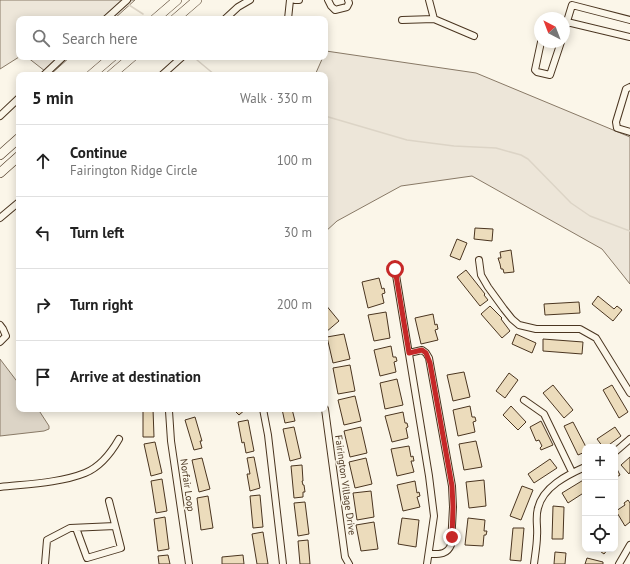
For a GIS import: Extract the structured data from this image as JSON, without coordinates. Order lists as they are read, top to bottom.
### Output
{
  "streets": {
    "street": ["Norfair Loop", "Fairington Village Drive"]
  },
  "north": "top left",
  "page": {
    "search": "Search here",
    "heading": ["5 min", "Walk · 330 m"],
    "list": [
      ["Continue", "Fairington Ridge Circle", "100 m"],
      ["Turn left", "30 m"],
      ["Turn right", "200 m"],
      "Arrive at destination"
    ],
    "map_buttons": ["+", "−"]
  }
}
